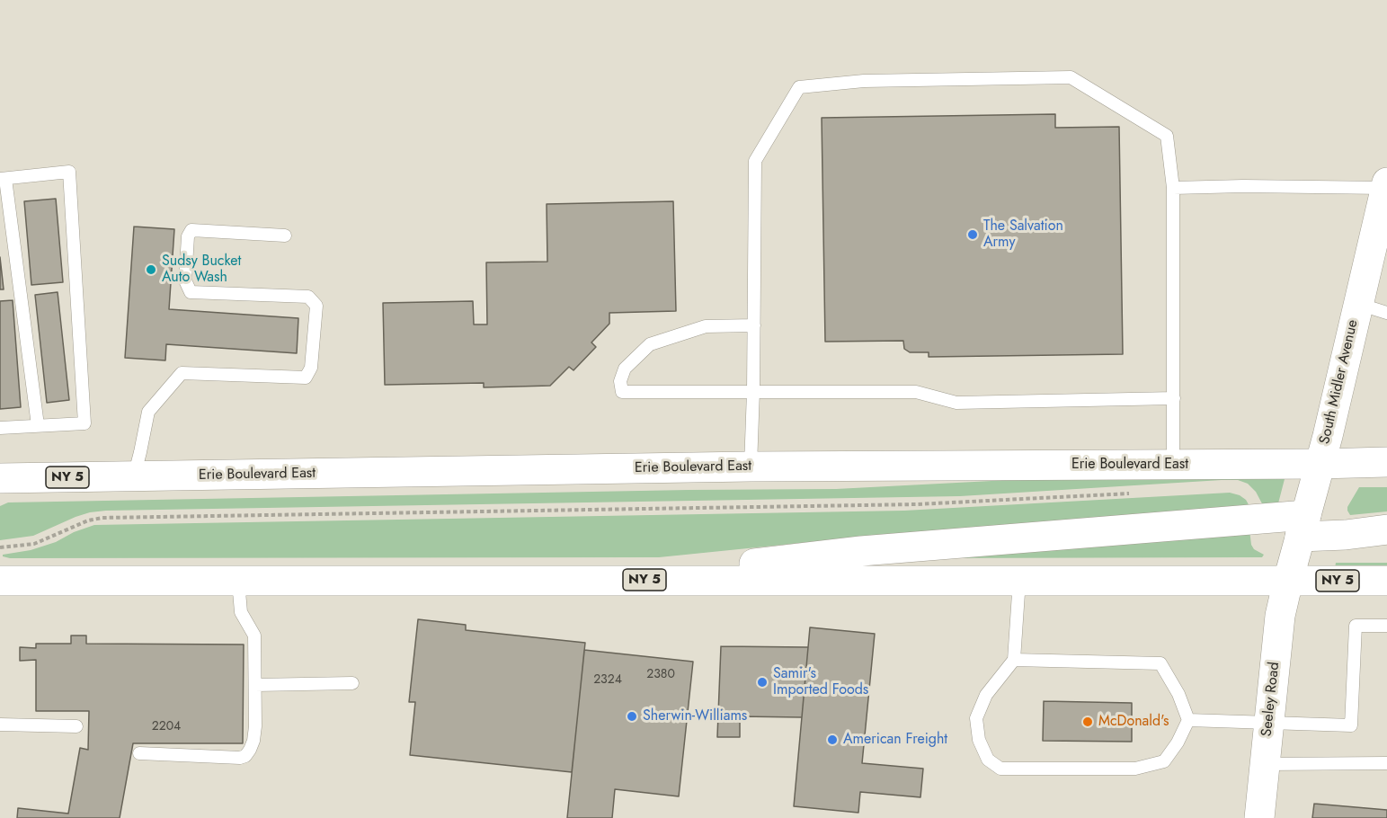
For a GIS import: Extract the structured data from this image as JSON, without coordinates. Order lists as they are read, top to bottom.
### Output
{
  "streets": {
    "main road": [
      "South Midler Avenue",
      "Erie Boulevard East",
      "NY 5",
      "Seeley Road"
    ]
  },
  "crossings": [
    ["South Midler Avenue", "Erie Boulevard East"],
    ["South Midler Avenue", "NY 5"],
    ["South Midler Avenue", "Seeley Road"],
    ["NY 5", "Seeley Road"]
  ],
  "places": [
    "The Salvation Army",
    "Sudsy Bucket Auto Wash",
    "Samir's Imported Foods",
    "Sherwin-Williams",
    "McDonald's",
    "American Freight"
  ],
  "house_numbers": ["2380", "2324", "2204"]
}
